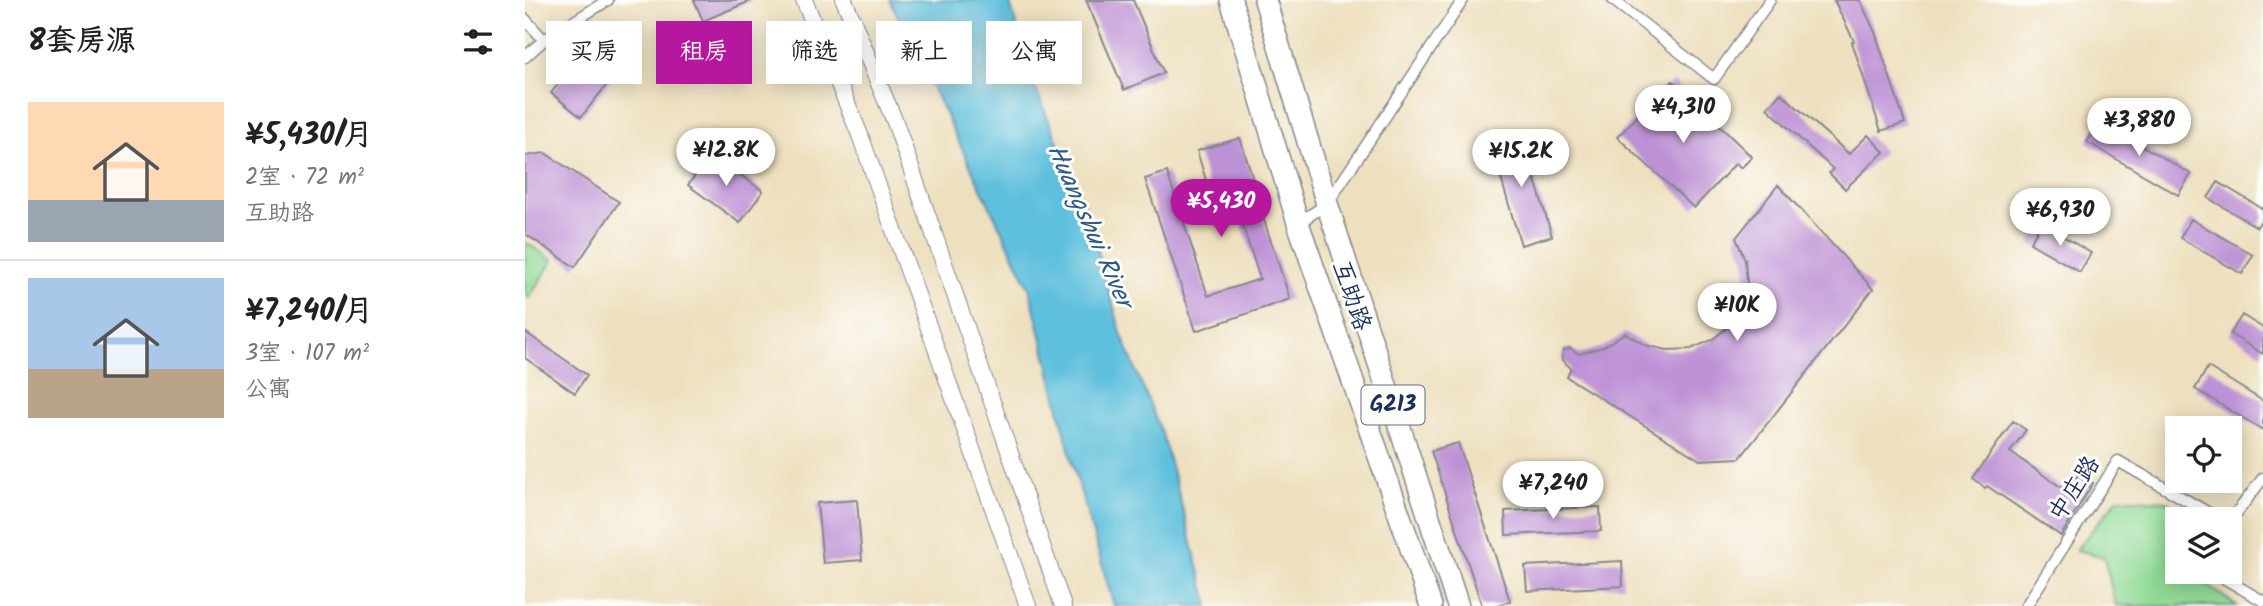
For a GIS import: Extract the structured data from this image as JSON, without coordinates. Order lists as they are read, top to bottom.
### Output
{
  "streets": {
    "highway": ["互助路", "G213"],
    "street": ["中庄路"]
  },
  "water": ["Huangshui River"],
  "page": {
    "heading": "8套房源",
    "chip": [
      "买房",
      "租房",
      "筛选",
      "新上",
      "公寓"
    ],
    "list": [
      {
        "name": "¥5,430/月",
        "note": "2室 · 72 m² · 互助路"
      },
      {
        "name": "¥7,240/月",
        "note": "3室 · 107 m² · 公寓"
      }
    ],
    "price": [
      "¥4,310",
      "¥3,880",
      "¥12.8K",
      "¥15.2K",
      "¥5,430",
      "¥6,930",
      "¥10K",
      "¥7,240"
    ]
  }
}
